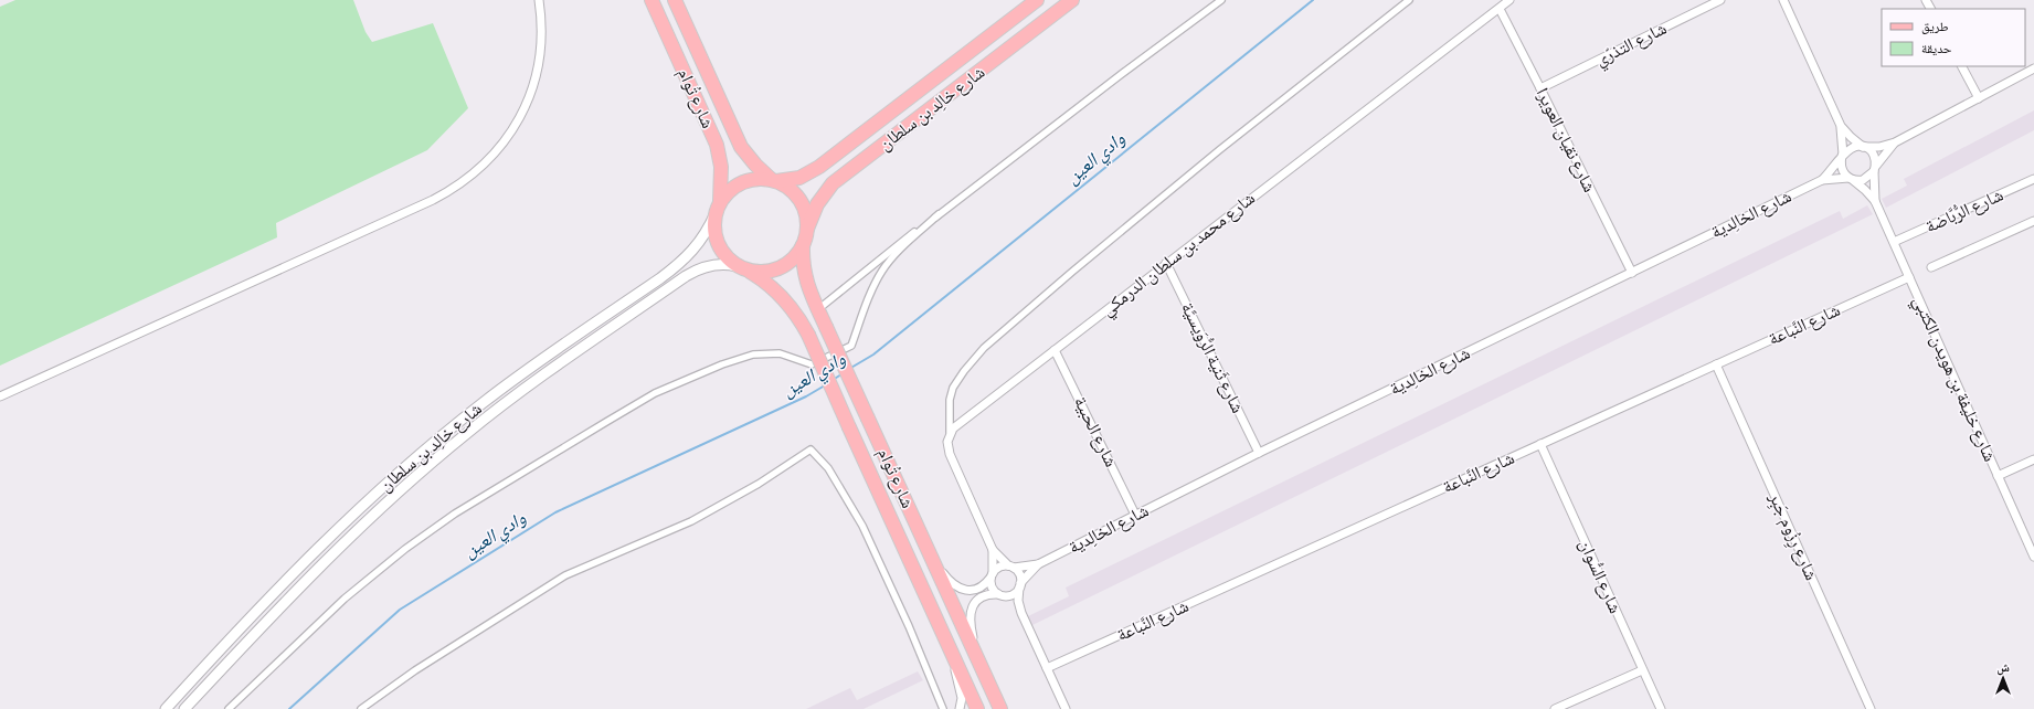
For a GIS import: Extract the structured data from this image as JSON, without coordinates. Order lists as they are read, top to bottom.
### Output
{
  "streets": {
    "main road": ["شارع تُوام", "شارع خالِد بن سلطان"],
    "street": [
      "شارع التذرّي",
      "شارع نقيان العويرا",
      "شارع الرُّبَّاضة",
      "شارع الخالِدية",
      "شارع محمد بن سلطان الدرمكي",
      "شارع النَّباعة",
      "شارع ثَنية الرُّوَيسيَّة",
      "شارع خليفة بن هويدن الكتبي",
      "شارع الحبية",
      "شارع رِزُوم جَبِر",
      "شارع السُّوان"
    ]
  },
  "crossings": [
    ["شارع التذرّي", "شارع نقيان العويرا"],
    ["شارع تُوام", "شارع خالِد بن سلطان"],
    ["شارع نقيان العويرا", "شارع الخالِدية"],
    ["شارع نقيان العويرا", "شارع محمد بن سلطان الدرمكي"],
    ["شارع الرُّبَّاضة", "شارع خليفة بن هويدن الكتبي"],
    ["شارع الخالِدية", "شارع ثَنية الرُّوَيسيَّة"],
    ["شارع الخالِدية", "شارع خليفة بن هويدن الكتبي"],
    ["شارع الخالِدية", "شارع الحبية"],
    ["شارع محمد بن سلطان الدرمكي", "شارع ثَنية الرُّوَيسيَّة"],
    ["شارع محمد بن سلطان الدرمكي", "شارع الحبية"],
    ["شارع النَّباعة", "شارع خليفة بن هويدن الكتبي"],
    ["شارع النَّباعة", "شارع رِزُوم جَبِر"],
    ["شارع النَّباعة", "شارع السُّوان"]
  ],
  "water": ["وادي العين"],
  "legend": ["طريق", "حديقة"],
  "north": "top"
}
